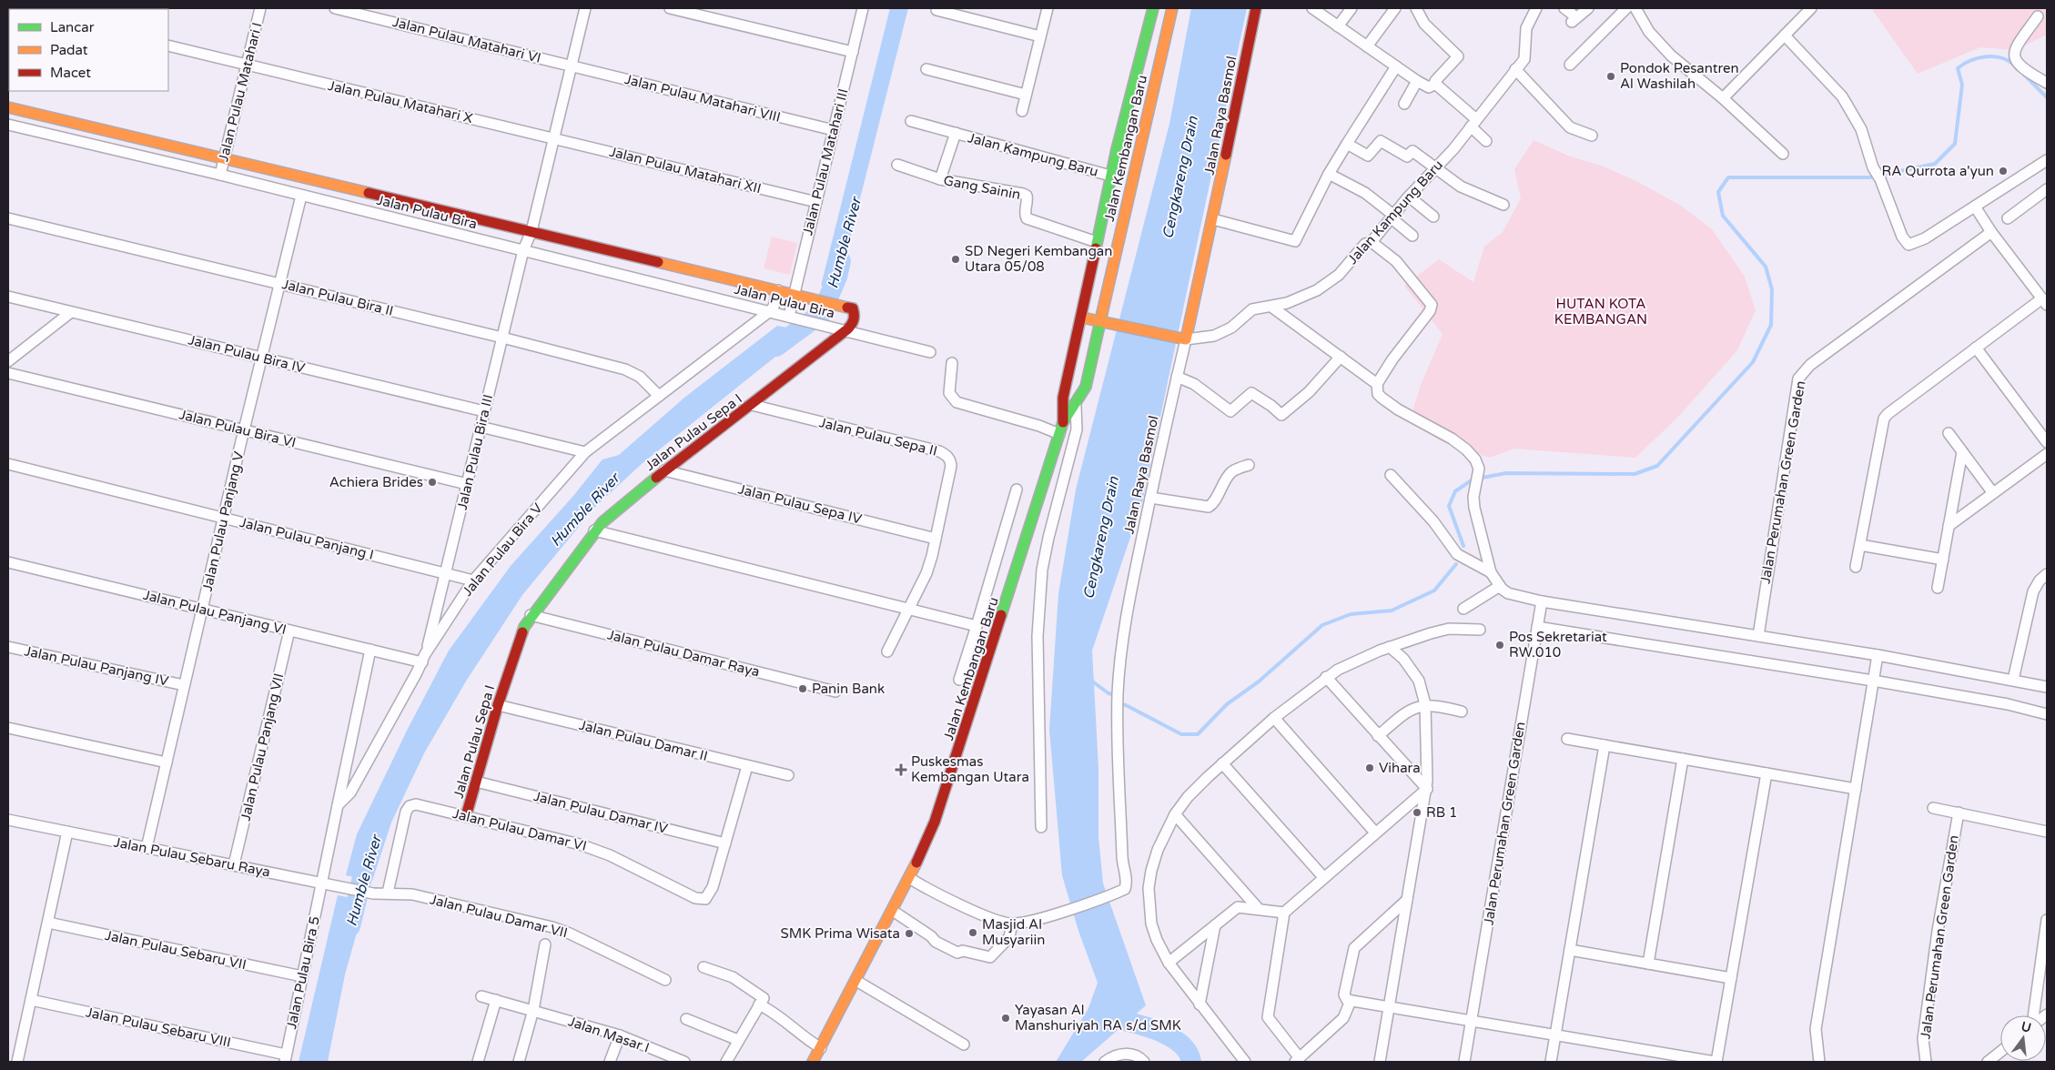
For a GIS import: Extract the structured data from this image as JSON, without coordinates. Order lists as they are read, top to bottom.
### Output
{
  "streets": {
    "street": [
      "Jalan Pulau Matahari VI",
      "Jalan Pulau Matahari I",
      "Jalan Pulau Matahari VIII",
      "Jalan Pulau Matahari X",
      "Jalan Raya Basmol",
      "Jalan Kembangan Baru",
      "Jalan Kampung Baru",
      "Jalan Pulau Matahari III",
      "Jalan Pulau Matahari XII",
      "Gang Sainin",
      "Jalan Pulau Bira",
      "Jalan Pulau Bira II",
      "Jalan Pulau Bira IV",
      "Jalan Pulau Bira VI",
      "Jalan Pulau Sepa I",
      "Jalan Pulau Sepa II",
      "Jalan Pulau Bira III",
      "Jalan Perumahan Green Garden",
      "Jalan Pulau Sepa IV",
      "Jalan Pulau Panjang V",
      "Jalan Pulau Panjang I",
      "Jalan Pulau Bira V",
      "Jalan Pulau Panjang VI",
      "Jalan Pulau Damar Raya",
      "Jalan Pulau Panjang IV",
      "Jalan Pulau Damar II",
      "Jalan Pulau Panjang VII",
      "Jalan Pulau Damar IV",
      "Jalan Pulau Damar VI",
      "Jalan Pulau Sebaru Raya",
      "Jalan Pulau Damar VII",
      "Jalan Pulau Sebaru VII",
      "Jalan Pulau Bira 5",
      "Jalan Pulau Sebaru VIII",
      "Jalan Masar I"
    ]
  },
  "crossings": [
    ["Jalan Pulau Matahari VI", "Jalan Pulau Matahari VIII"],
    ["Jalan Pulau Matahari I", "Jalan Pulau Matahari X"],
    ["Jalan Pulau Matahari I", "Jalan Pulau Bira"],
    ["Jalan Pulau Matahari VIII", "Jalan Pulau Matahari III"],
    ["Jalan Pulau Matahari X", "Jalan Pulau Matahari XII"],
    ["Jalan Raya Basmol", "Jalan Kampung Baru"],
    ["Jalan Kembangan Baru", "Jalan Kampung Baru"],
    ["Jalan Kembangan Baru", "Gang Sainin"],
    ["Jalan Kampung Baru", "Gang Sainin"],
    ["Jalan Pulau Matahari III", "Jalan Pulau Matahari XII"],
    ["Jalan Pulau Matahari III", "Jalan Pulau Bira"],
    ["Jalan Pulau Bira", "Jalan Pulau Sepa I"],
    ["Jalan Pulau Bira", "Jalan Pulau Bira III"],
    ["Jalan Pulau Bira", "Jalan Pulau Panjang V"],
    ["Jalan Pulau Bira", "Jalan Pulau Bira V"],
    ["Jalan Pulau Bira II", "Jalan Pulau Bira III"],
    ["Jalan Pulau Bira II", "Jalan Pulau Panjang V"],
    ["Jalan Pulau Bira II", "Jalan Pulau Bira V"],
    ["Jalan Pulau Bira IV", "Jalan Pulau Bira III"],
    ["Jalan Pulau Bira IV", "Jalan Pulau Panjang V"],
    ["Jalan Pulau Bira VI", "Jalan Pulau Bira III"],
    ["Jalan Pulau Bira VI", "Jalan Pulau Panjang V"],
    ["Jalan Pulau Sepa I", "Jalan Pulau Sepa II"],
    ["Jalan Pulau Sepa I", "Jalan Pulau Sepa IV"],
    ["Jalan Pulau Sepa I", "Jalan Pulau Damar Raya"],
    ["Jalan Pulau Sepa I", "Jalan Pulau Damar II"],
    ["Jalan Pulau Sepa I", "Jalan Pulau Damar IV"],
    ["Jalan Pulau Sepa I", "Jalan Pulau Damar VI"],
    ["Jalan Pulau Sepa II", "Jalan Pulau Sepa IV"],
    ["Jalan Pulau Bira III", "Jalan Pulau Panjang I"],
    ["Jalan Pulau Bira III", "Jalan Pulau Bira V"],
    ["Jalan Pulau Bira III", "Jalan Pulau Panjang VI"],
    ["Jalan Pulau Panjang V", "Jalan Pulau Panjang I"],
    ["Jalan Pulau Panjang V", "Jalan Pulau Panjang VI"],
    ["Jalan Pulau Panjang V", "Jalan Pulau Panjang IV"],
    ["Jalan Pulau Panjang V", "Jalan Pulau Sebaru Raya"],
    ["Jalan Pulau Panjang I", "Jalan Pulau Bira V"],
    ["Jalan Pulau Bira V", "Jalan Pulau Panjang VI"],
    ["Jalan Pulau Panjang VI", "Jalan Pulau Panjang VII"],
    ["Jalan Pulau Panjang VII", "Jalan Pulau Sebaru Raya"],
    ["Jalan Pulau Damar IV", "Jalan Pulau Damar VI"],
    ["Jalan Pulau Damar VI", "Jalan Pulau Damar VII"],
    ["Jalan Pulau Sebaru Raya", "Jalan Pulau Damar VII"],
    ["Jalan Pulau Sebaru Raya", "Jalan Pulau Bira 5"],
    ["Jalan Pulau Sebaru VII", "Jalan Pulau Bira 5"],
    ["Jalan Pulau Bira 5", "Jalan Pulau Sebaru VIII"]
  ],
  "water": ["Cengkareng Drain", "Humble River"],
  "parks": ["HUTAN KOTA KEMBANGAN"],
  "places": {
    "other": [
      "Pondok Pesantren Al Washilah",
      "RA Qurrota a'yun",
      "SD Negeri Kembangan Utara 05/08",
      "Achiera Brides",
      "Pos Sekretariat RW.010",
      "Panin Bank",
      "Vihara",
      "RB 1",
      "Masjid Al Musyariin",
      "SMK Prima Wisata",
      "Yayasan Al Manshuriyah RA s/d SMK"
    ],
    "health": ["Puskesmas Kembangan Utara"]
  },
  "legend": ["Lancar", "Padat", "Macet"],
  "north": "top"
}
